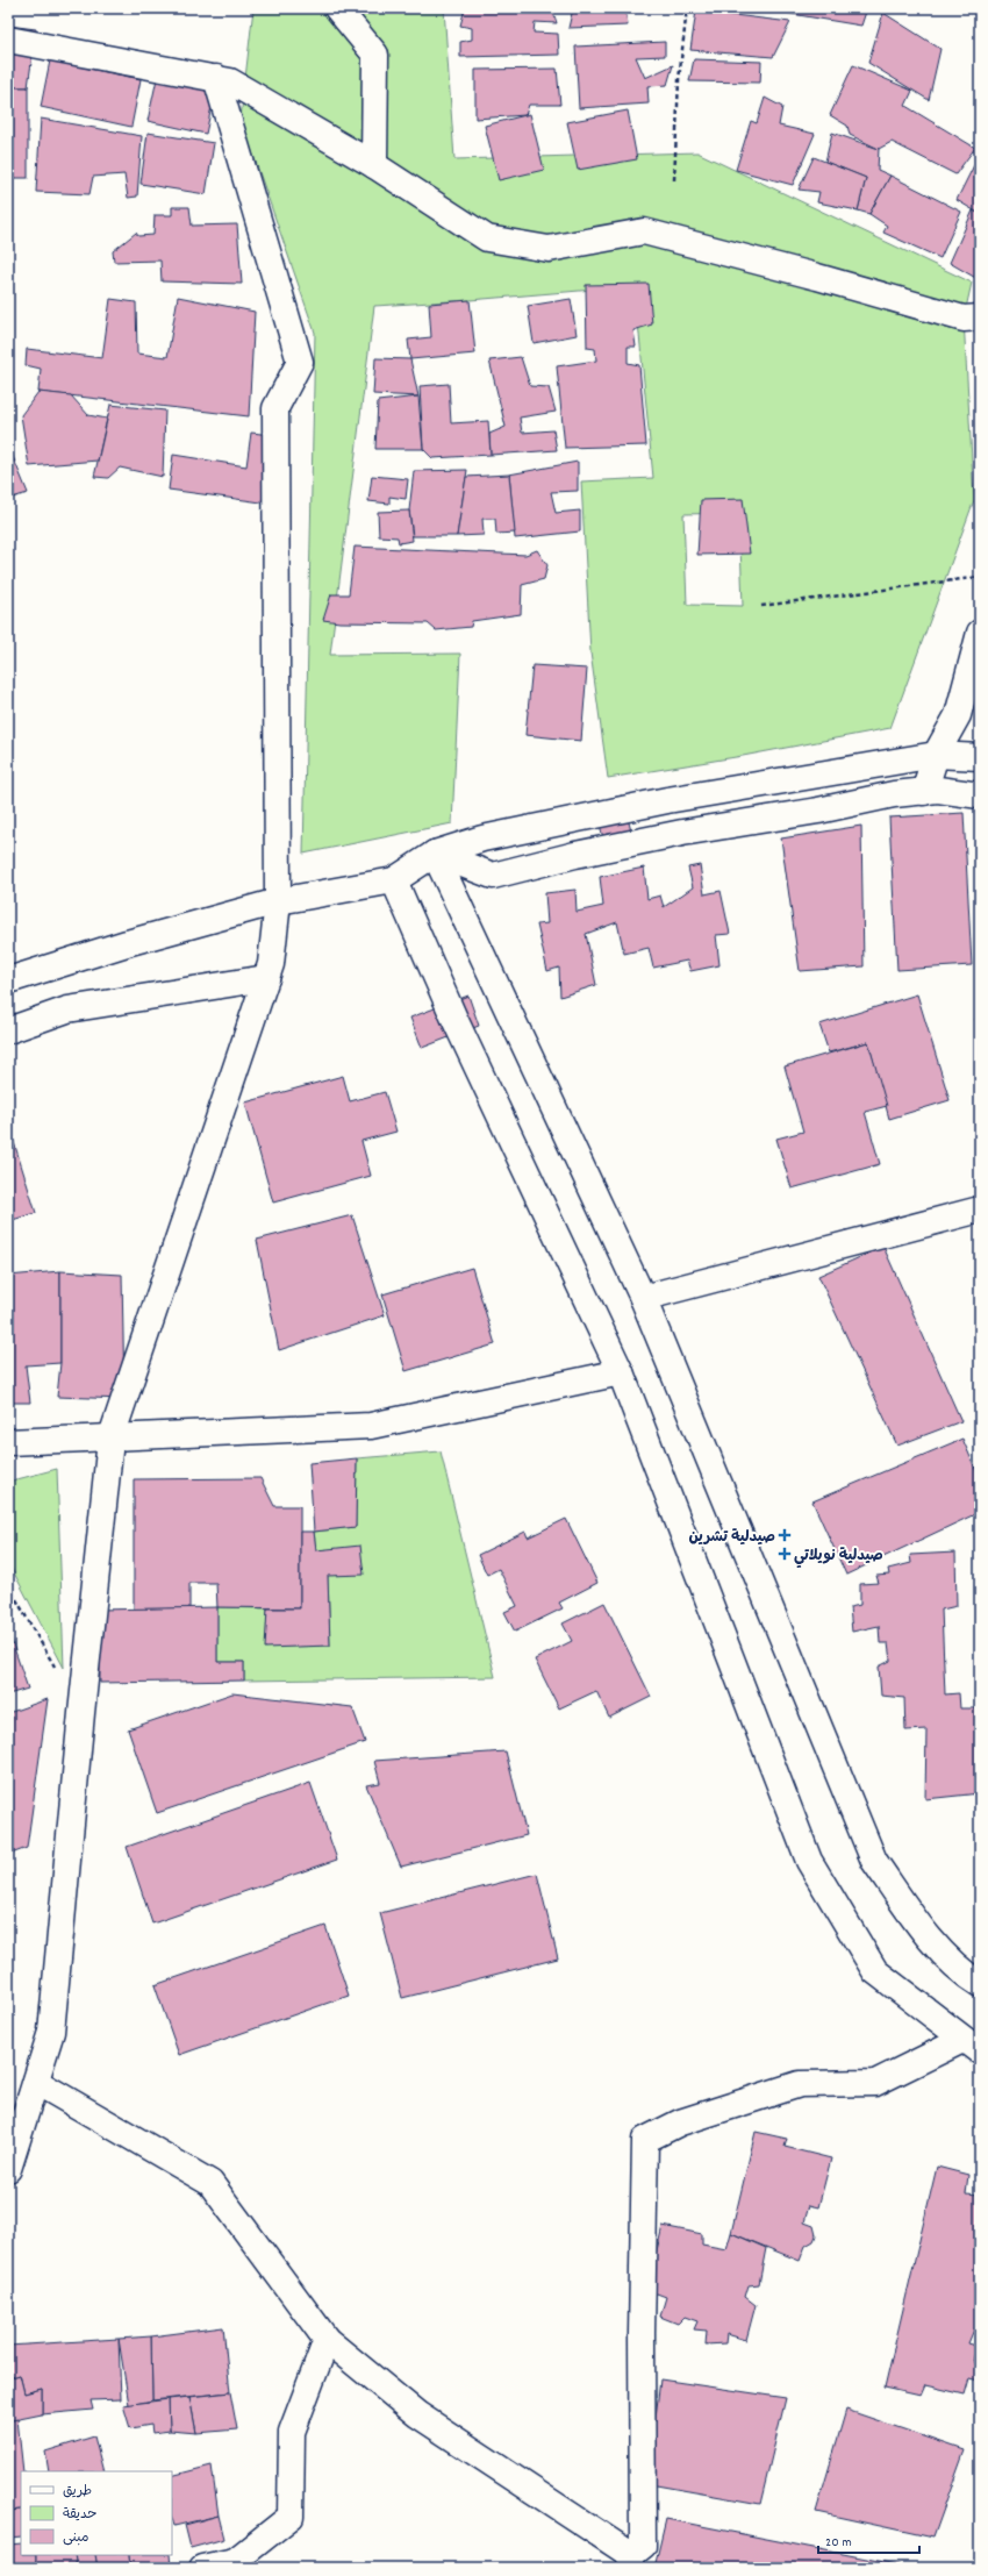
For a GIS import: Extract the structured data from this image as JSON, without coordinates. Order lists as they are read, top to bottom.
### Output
{
  "places": {
    "health": ["صيدلية تشرين", "صيدلية نويلاتي"]
  },
  "legend": ["طريق", "حديقة", "مبنى"],
  "scale_bar": "20 m"
}
